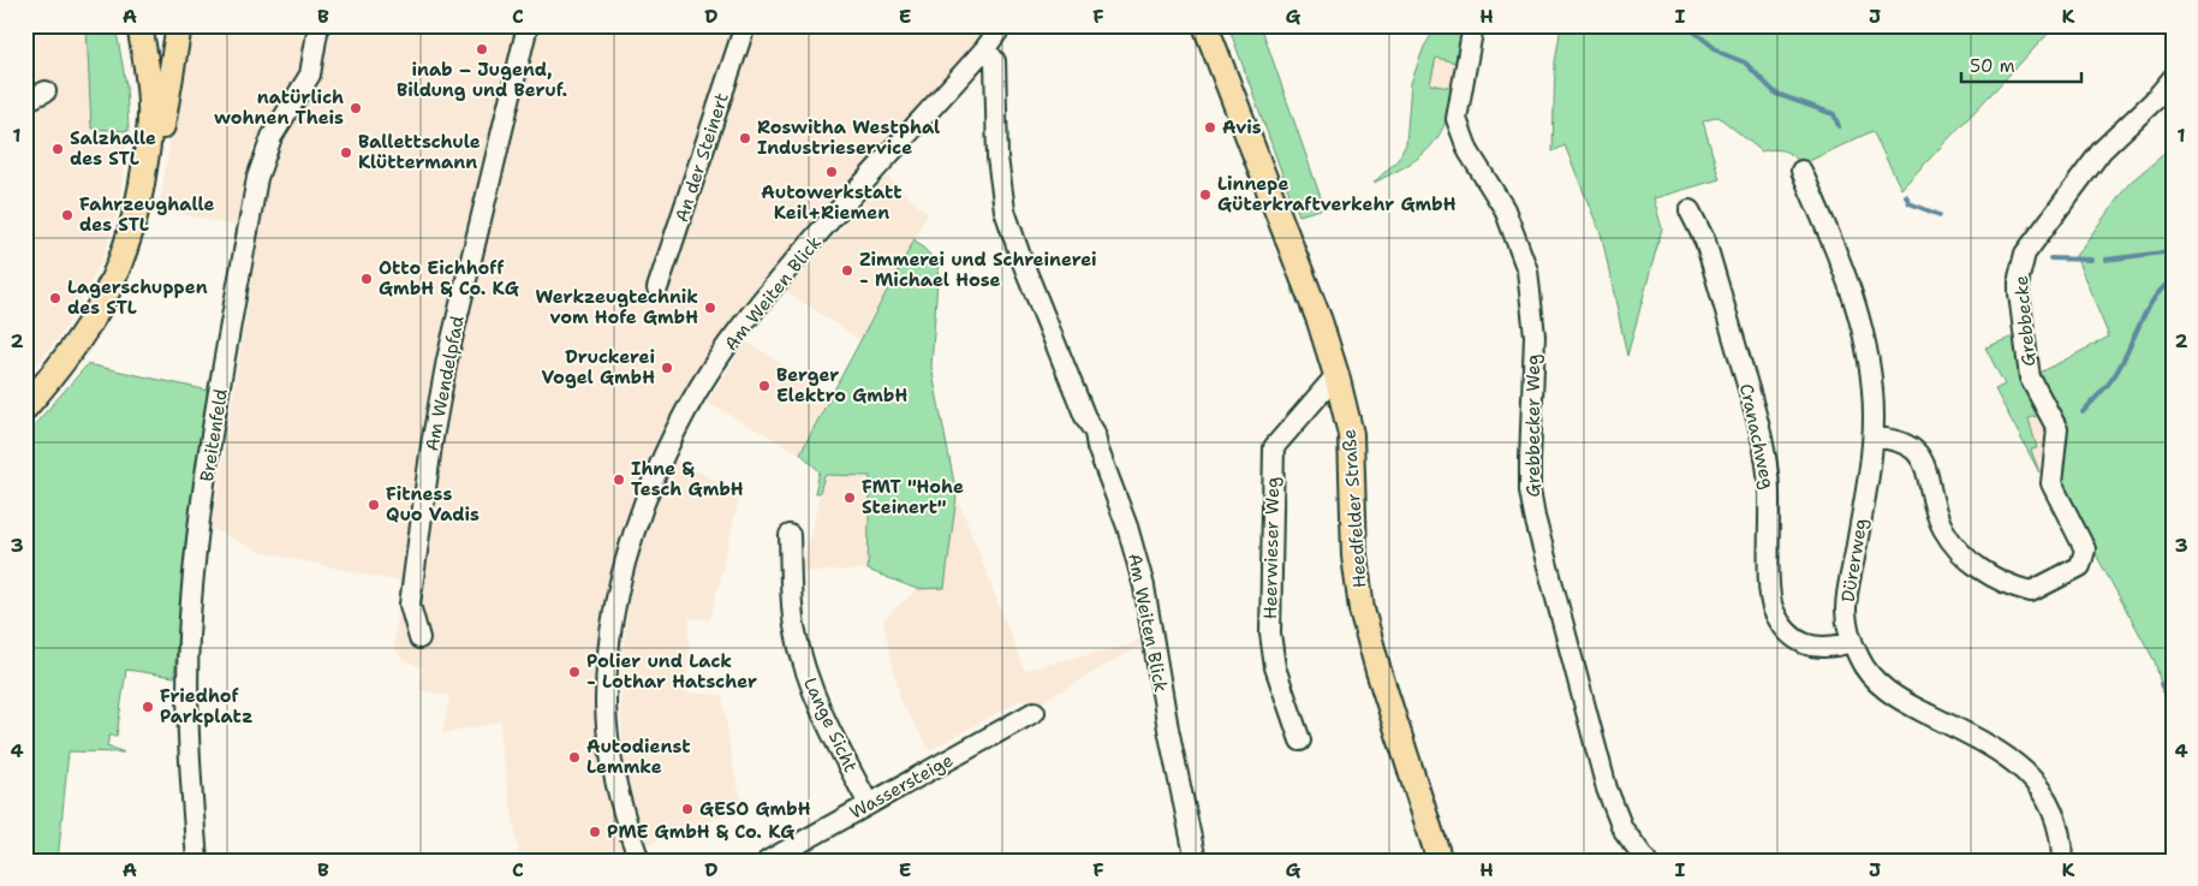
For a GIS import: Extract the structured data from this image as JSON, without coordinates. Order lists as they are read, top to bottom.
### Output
{
  "streets": {
    "main road": ["Heedfelder Straße"],
    "street": [
      "An der Steinert",
      "Am Weiten Blick",
      "Grebbecke",
      "Am Wendelpfad",
      "Grebbecker Weg",
      "Breitenfeld",
      "Cranachweg",
      "Heerwieser Weg",
      "Dürerweg",
      "Lange Sicht",
      "Wassersteige"
    ]
  },
  "crossings": [
    ["Grebbecke", "Dürerweg"],
    ["Cranachweg", "Dürerweg"],
    ["Heedfelder Straße", "Heerwieser Weg"],
    ["Lange Sicht", "Wassersteige"]
  ],
  "places": [
    "inab – Jugend, Bildung und Beruf.",
    "natürlich wohnen Theis",
    "Avis",
    "Roswitha Westphal Industrieservice",
    "Salzhalle des STL",
    "Ballettschule Klüttermann",
    "Autowerkstatt Keil+Riemen",
    "Linnepe Güterkraftverkehr GmbH",
    "Fahrzeughalle des STL",
    "Zimmerei und Schreinerei - Michael Hose",
    "Otto Eichhoff GmbH & Co. KG",
    "Lagerschuppen des STL",
    "Werkzeugtechnik vom Hofe GmbH",
    "Druckerei Vogel GmbH",
    "Berger Elektro GmbH",
    "Ihne & Tesch GmbH",
    "FMT \"Hohe Steinert\"",
    "Fitness Quo Vadis",
    "Polier und Lack - Lothar Hatscher",
    "Friedhof Parkplatz",
    "Autodienst Lemmke",
    "GESO GmbH",
    "PME GmbH & Co. KG"
  ],
  "scale_bar": "50 m",
  "grid": {
    "columns": [
      "A",
      "B",
      "C",
      "D",
      "E",
      "F",
      "G",
      "H",
      "I",
      "J",
      "K"
    ],
    "rows": [
      "1",
      "2",
      "3",
      "4"
    ]
  }
}
